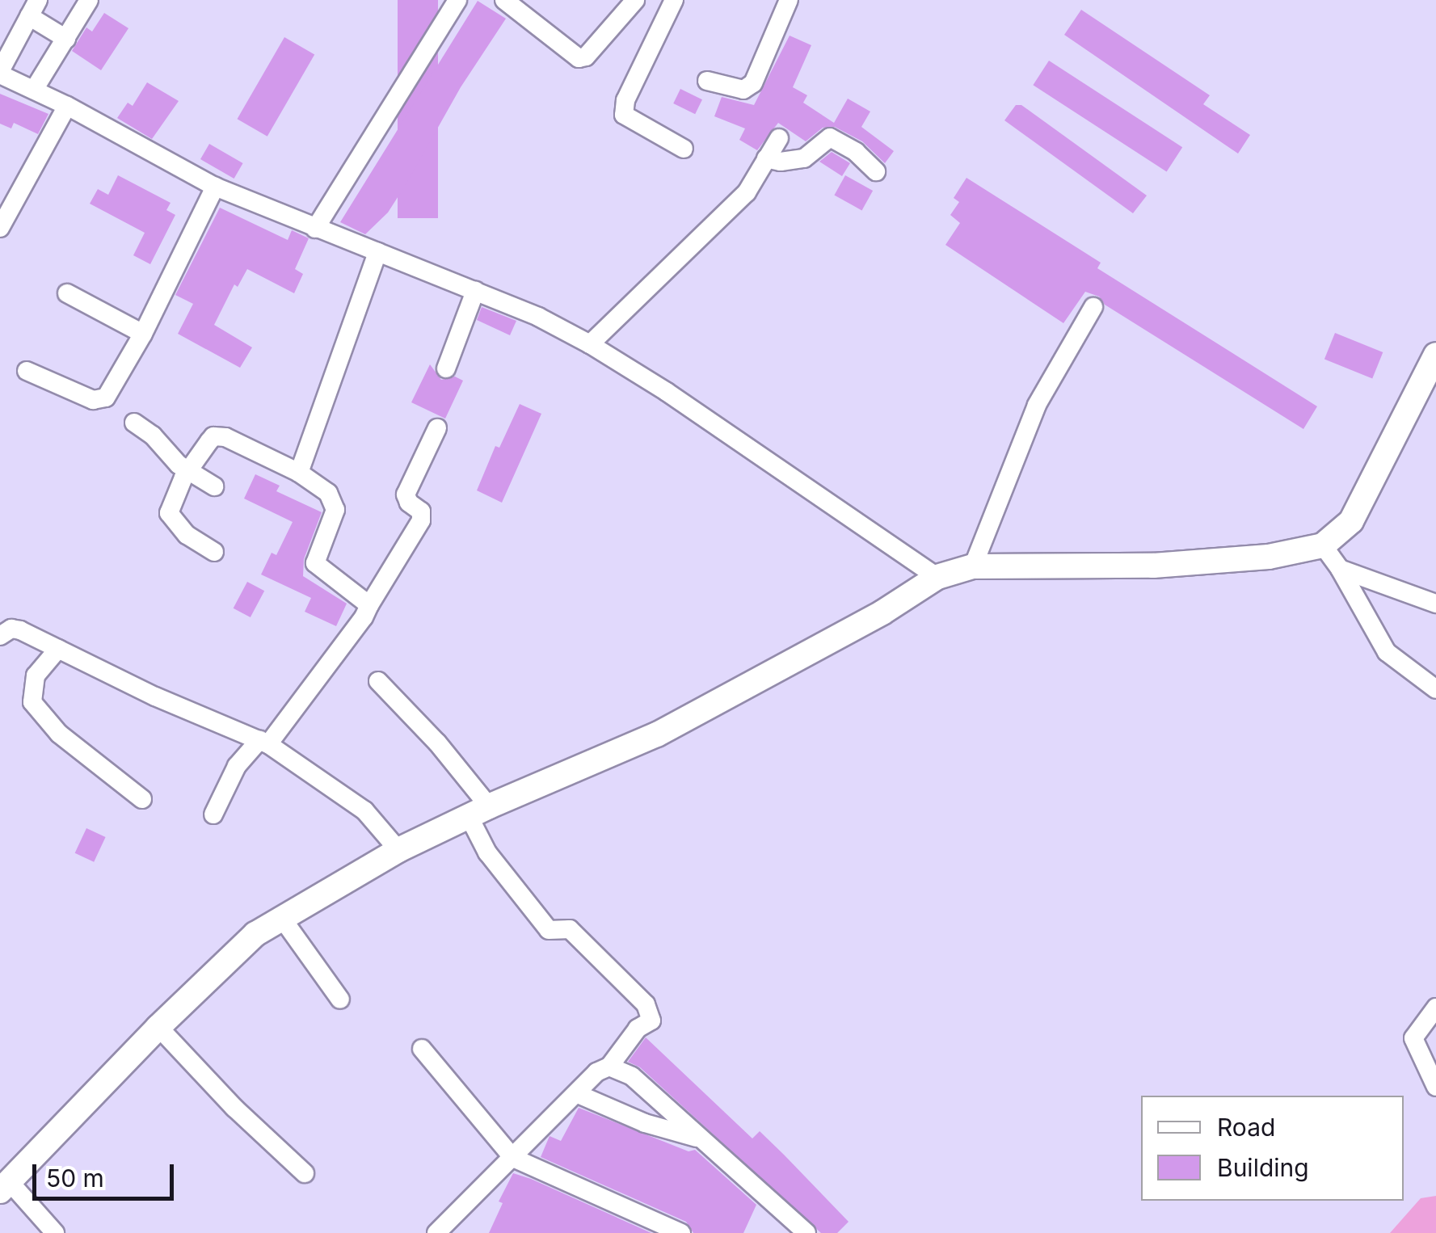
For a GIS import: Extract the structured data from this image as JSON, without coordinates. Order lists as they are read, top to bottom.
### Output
{
  "legend": ["Road", "Building"],
  "scale_bar": "50 m"
}
